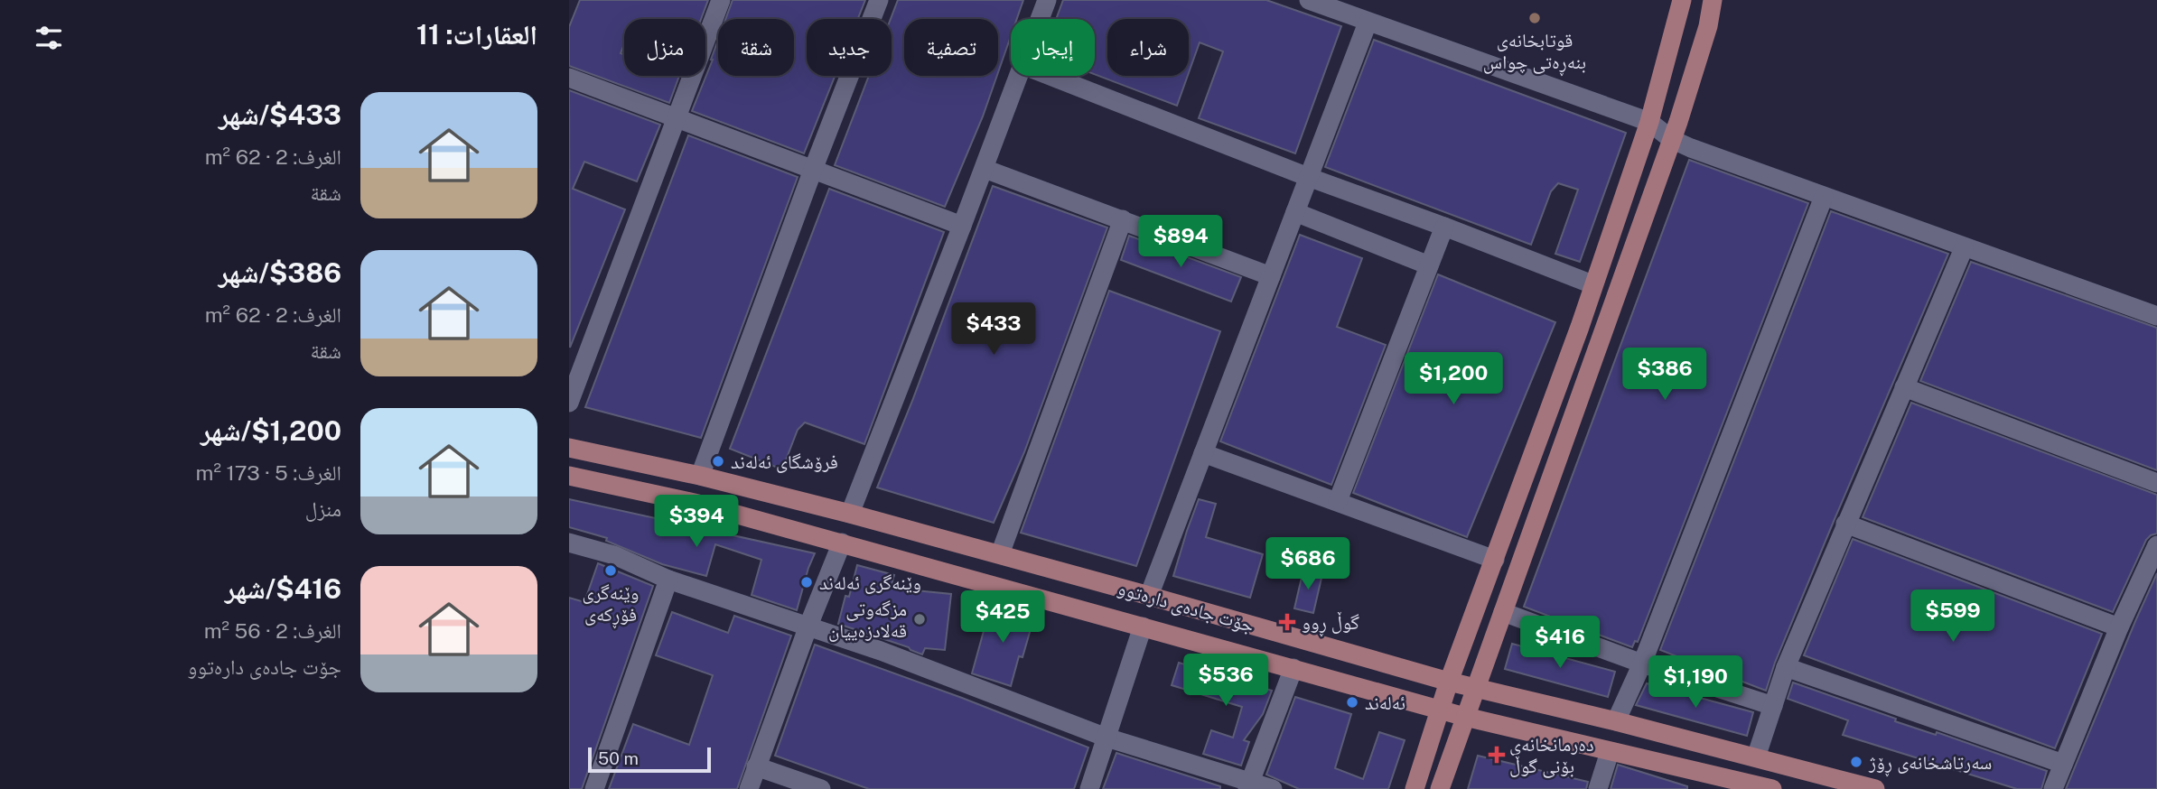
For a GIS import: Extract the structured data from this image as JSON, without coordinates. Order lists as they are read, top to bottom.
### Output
{
  "streets": {
    "main road": ["جۆت جادەی دارەتوو"]
  },
  "places": {
    "other": [
      "قوتابخانەی بنەڕەتی چواس",
      "فرۆشگای ئەلەند",
      "وێنەگری فۆڕکەی",
      "وێنەگری ئەلەند",
      "مزگەوتی قەلادزەییان",
      "ئەلەند",
      "سەرتاشخانەی ڕۆژ"
    ],
    "health": ["گوڵ ڕوو", "دەرمانخانەی بۆنی گوڵ"]
  },
  "scale_bar": "50 m",
  "page": {
    "heading": "العقارات: 11",
    "chip": [
      "شراء",
      "إيجار",
      "تصفية",
      "جديد",
      "شقة",
      "منزل"
    ],
    "list": [
      {
        "name": "$433/شهر",
        "note": "الغرف: 2 · 62 m² · شقة"
      },
      {
        "name": "$386/شهر",
        "note": "الغرف: 2 · 62 m² · شقة"
      },
      {
        "name": "$1,200/شهر",
        "note": "الغرف: 5 · 173 m² · منزل"
      },
      {
        "name": "$416/شهر",
        "note": "الغرف: 2 · 56 m² · جۆت جادەی دارەتوو"
      }
    ],
    "price": [
      "$894",
      "$433",
      "$386",
      "$1,200",
      "$394",
      "$686",
      "$599",
      "$425",
      "$416",
      "$536",
      "$1,190"
    ],
    "scale": "50 m"
  }
}
